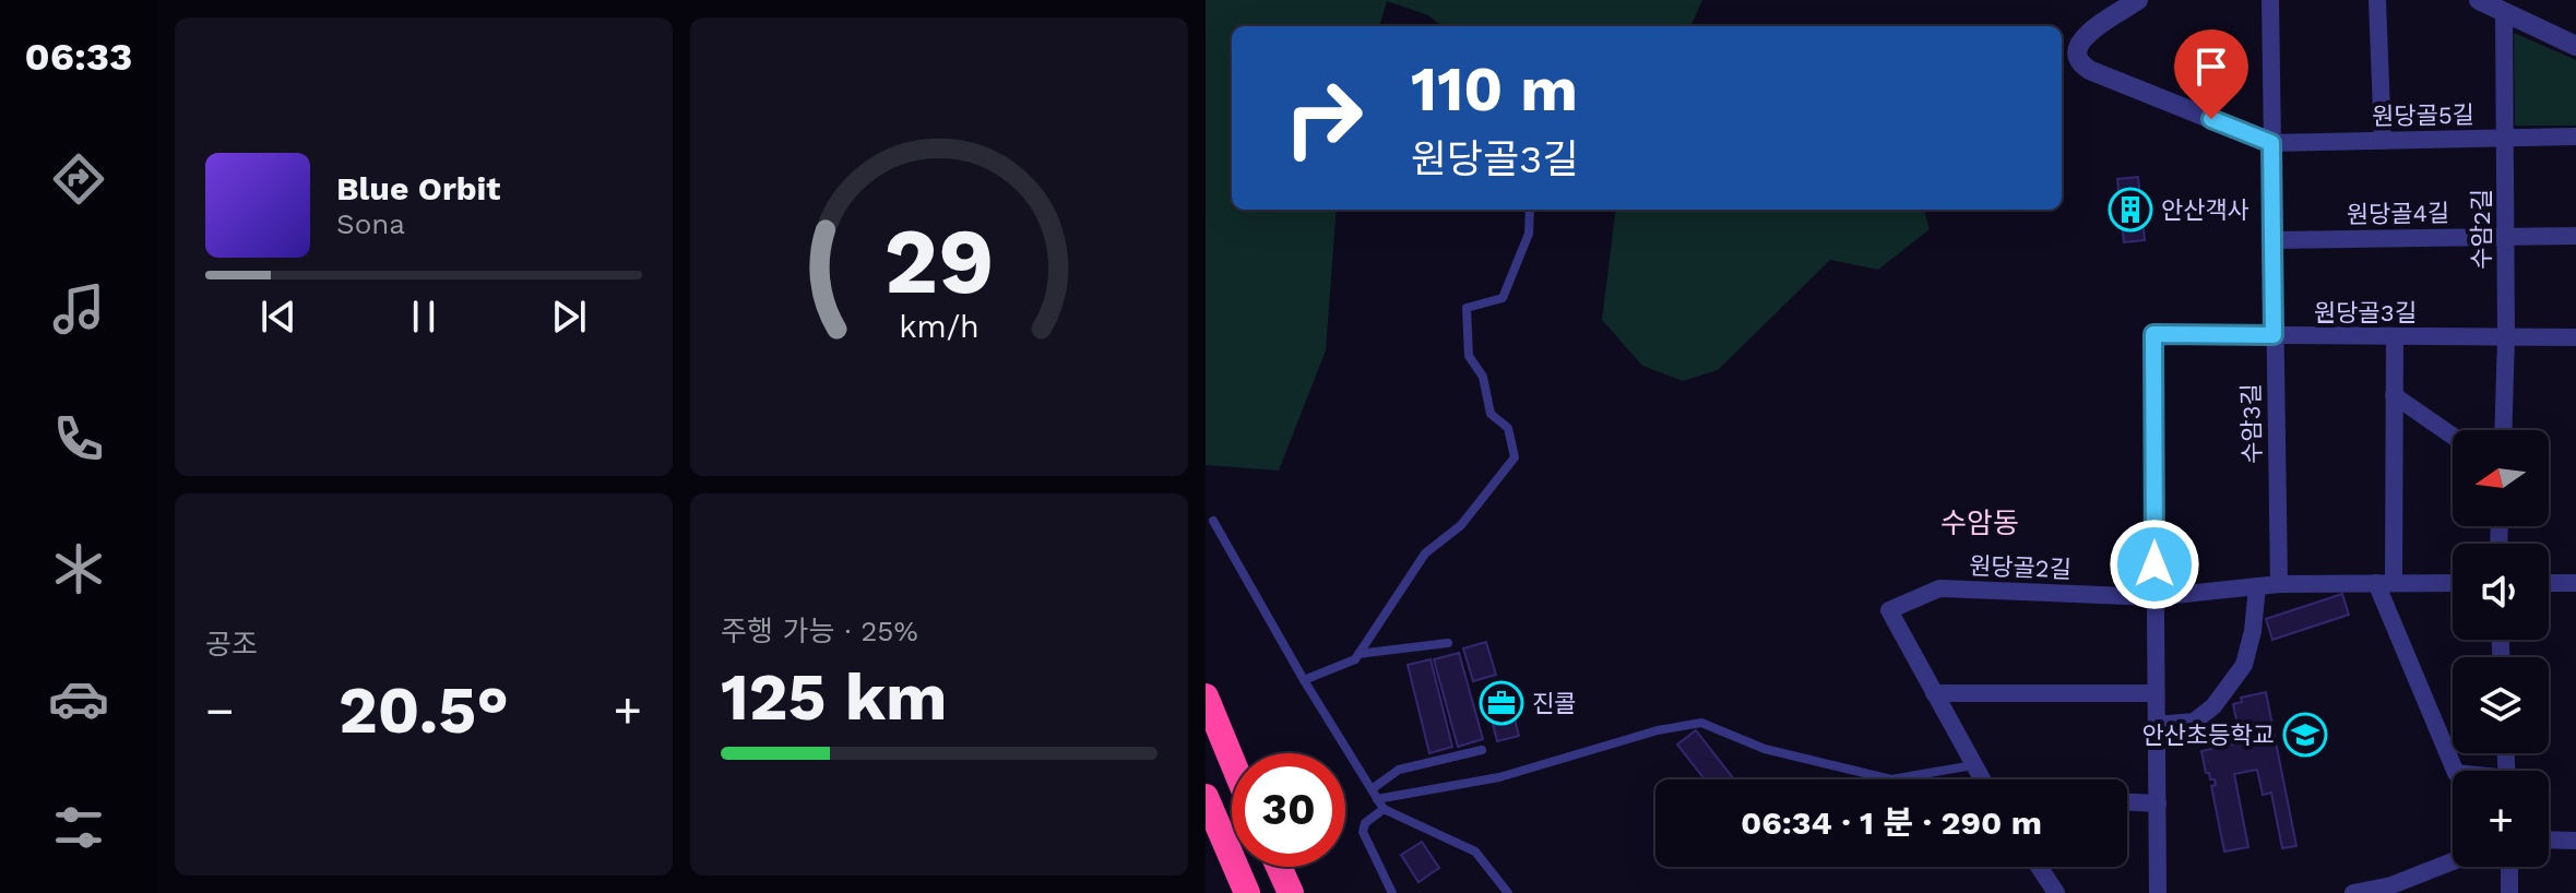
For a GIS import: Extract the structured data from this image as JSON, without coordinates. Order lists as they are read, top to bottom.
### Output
{
  "streets": {
    "street": [
      "원당골5길",
      "원당골4길",
      "수암2길",
      "원당골3길",
      "수암3길",
      "원당골2길"
    ]
  },
  "crossings": [
    ["원당골5길", "수암2길"],
    ["원당골5길", "수암3길"],
    ["원당골4길", "수암2길"],
    ["원당골4길", "수암3길"],
    ["수암2길", "원당골3길"],
    ["원당골3길", "수암3길"],
    ["원당골3길", "원당골2길"],
    ["수암3길", "원당골2길"]
  ],
  "districts": ["수암동"],
  "places": {
    "building": ["안산객사"],
    "office": ["진콜"],
    "school or university": ["안산초등학교"]
  },
  "north": "left",
  "page": {
    "tabs": "06:33",
    "turn": ["110 m", "원당골3길"],
    "song": ["Blue Orbit", "Sona"],
    "map_buttons": "+",
    "tile": [
      "공조",
      ["주행 가능 · 25%", "125 km"]
    ],
    "heat": ["−", "20.5°", "+"],
    "limit": "30",
    "trip": "06:34 · 1 분 · 290 m",
    "gauge": ["29", "km/h"]
  }
}
